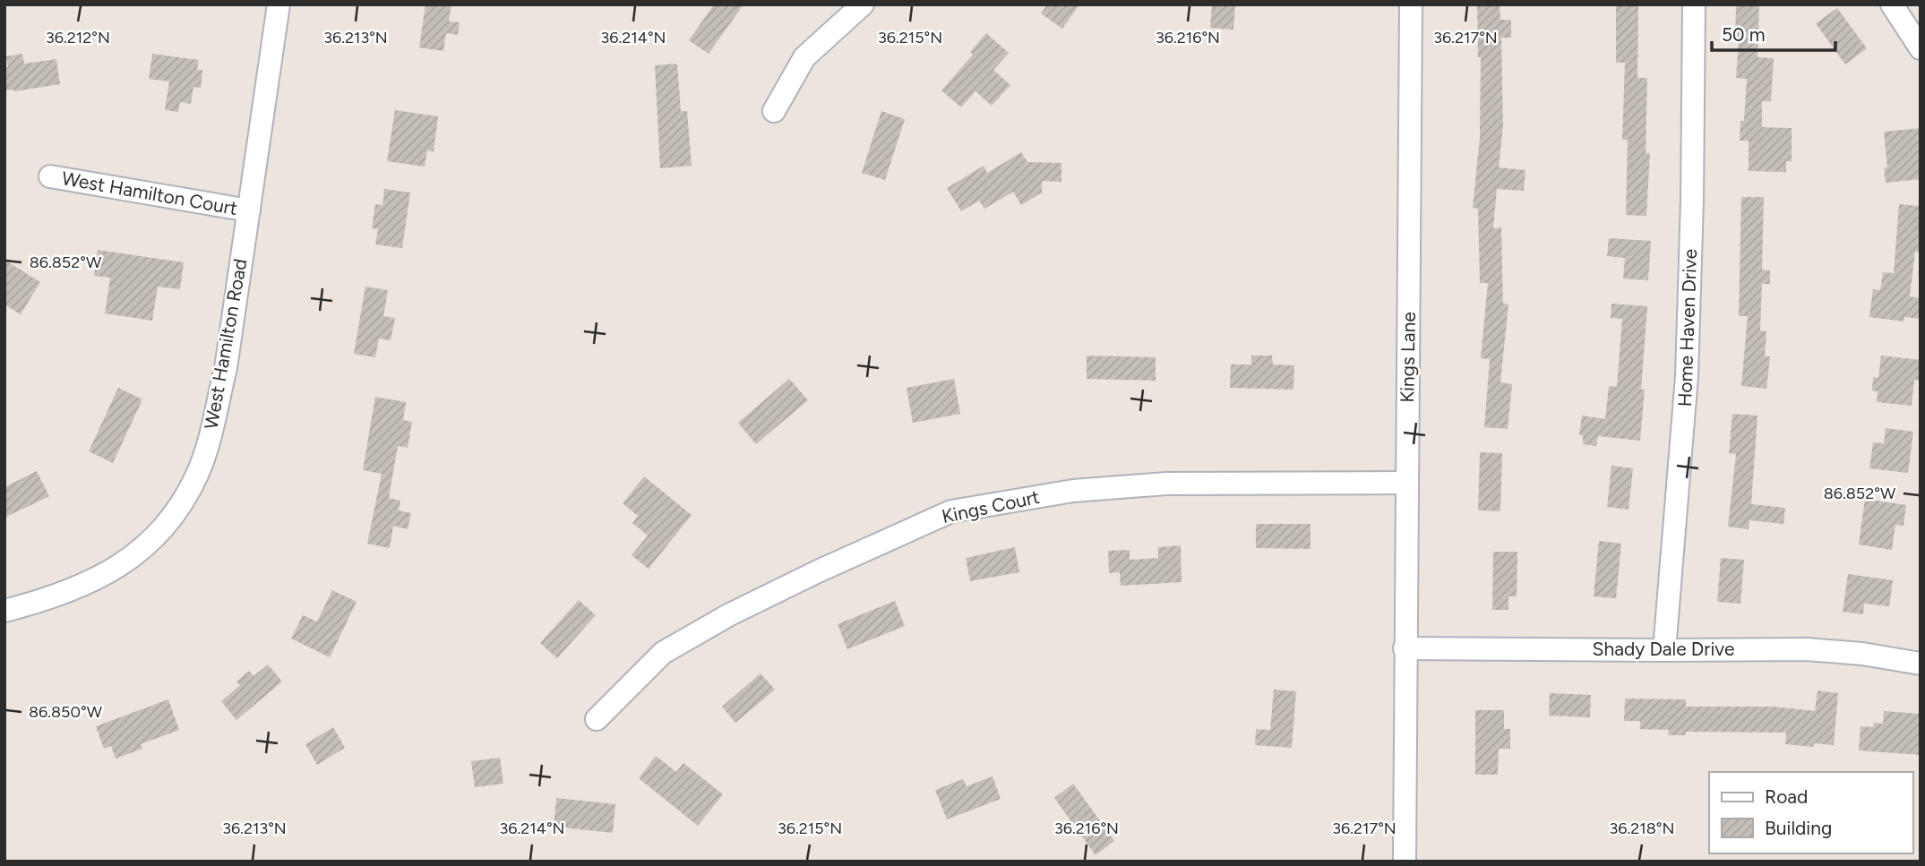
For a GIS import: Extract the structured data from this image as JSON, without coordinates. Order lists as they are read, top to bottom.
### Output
{
  "streets": {
    "street": [
      "West Hamilton Court",
      "Home Haven Drive",
      "West Hamilton Road",
      "Kings Lane",
      "Kings Court",
      "Shady Dale Drive"
    ]
  },
  "crossings": [
    ["West Hamilton Court", "West Hamilton Road"],
    ["Home Haven Drive", "Shady Dale Drive"],
    ["Kings Lane", "Kings Court"],
    ["Kings Lane", "Shady Dale Drive"]
  ],
  "legend": ["Road", "Building"],
  "scale_bar": "50 m",
  "coordinates": [
    "36.212°N",
    "36.213°N",
    "36.214°N",
    "36.215°N",
    "36.216°N",
    "36.217°N",
    "86.852°W",
    "86.850°W",
    "36.218°N"
  ]
}
